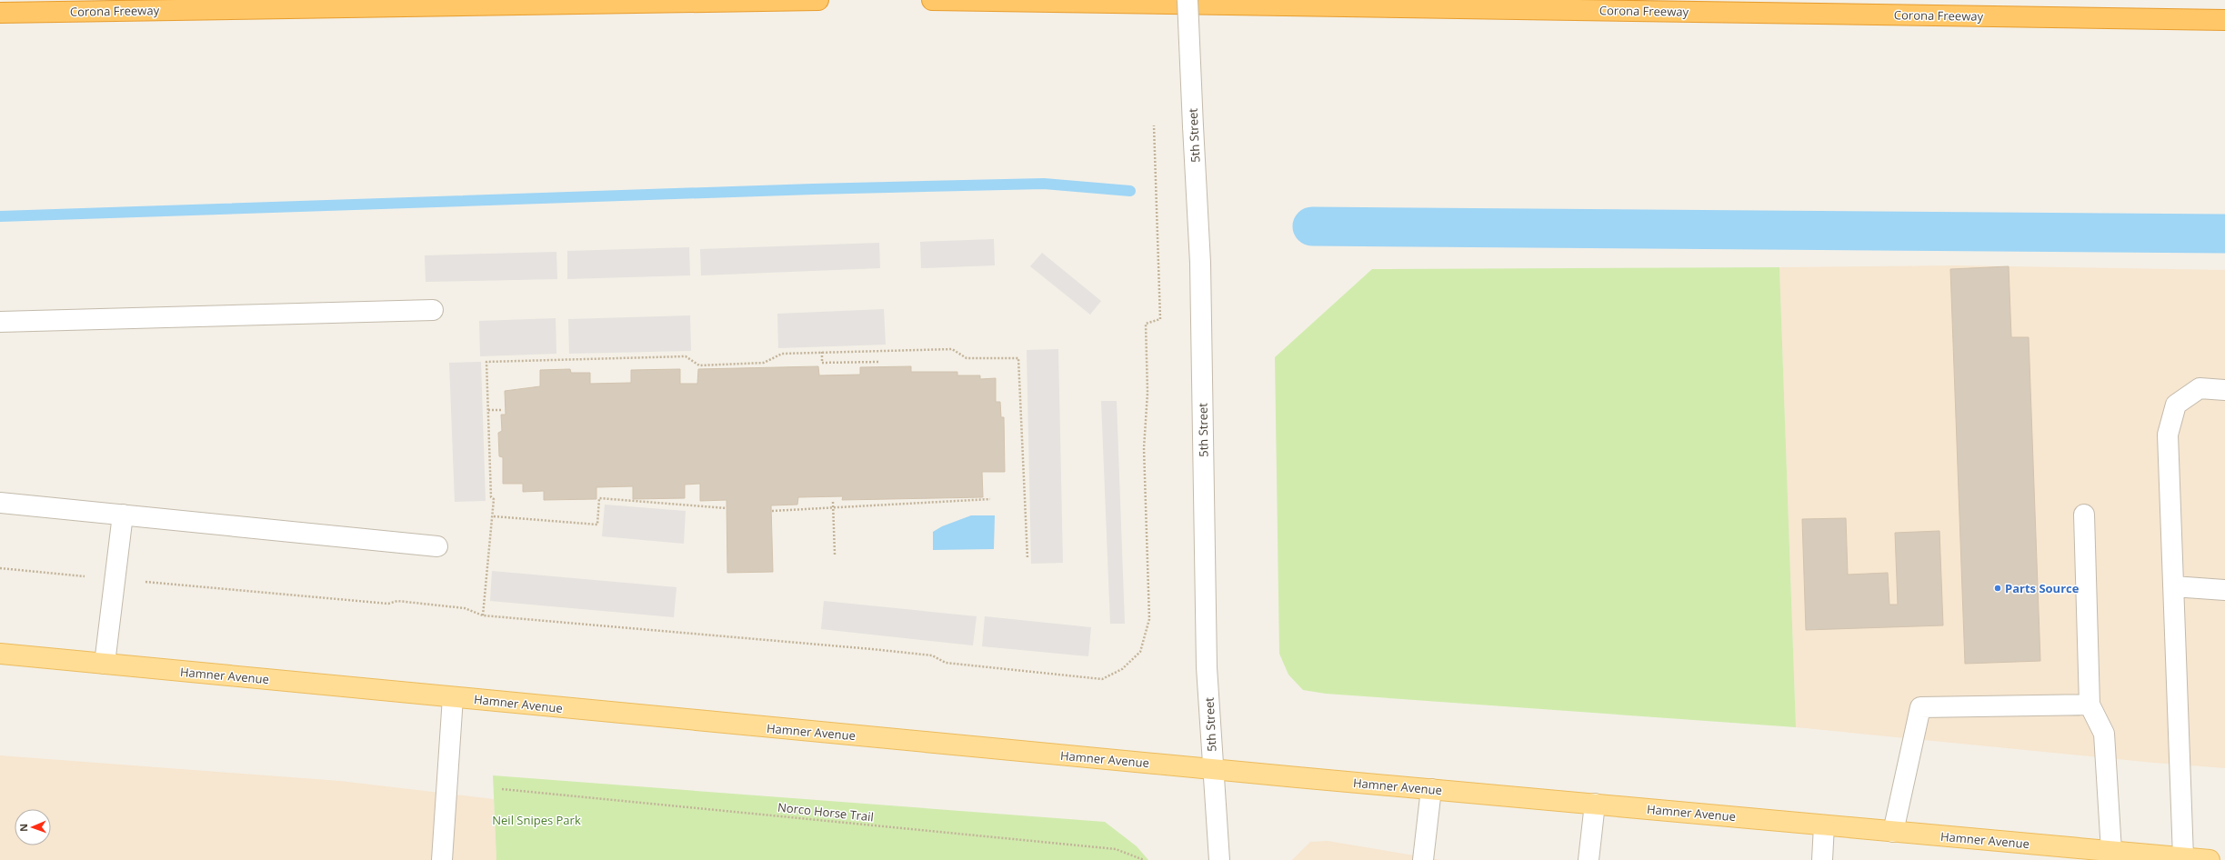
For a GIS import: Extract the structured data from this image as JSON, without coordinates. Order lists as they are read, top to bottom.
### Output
{
  "streets": {
    "highway": ["Corona Freeway"],
    "main road": ["Hamner Avenue"],
    "street": ["5th Street"],
    "path": ["Norco Horse Trail"]
  },
  "crossings": [
    ["5th Street", "Hamner Avenue"]
  ],
  "parks": ["Neil Snipes Park"],
  "places": ["Parts Source"],
  "north": "left"
}
